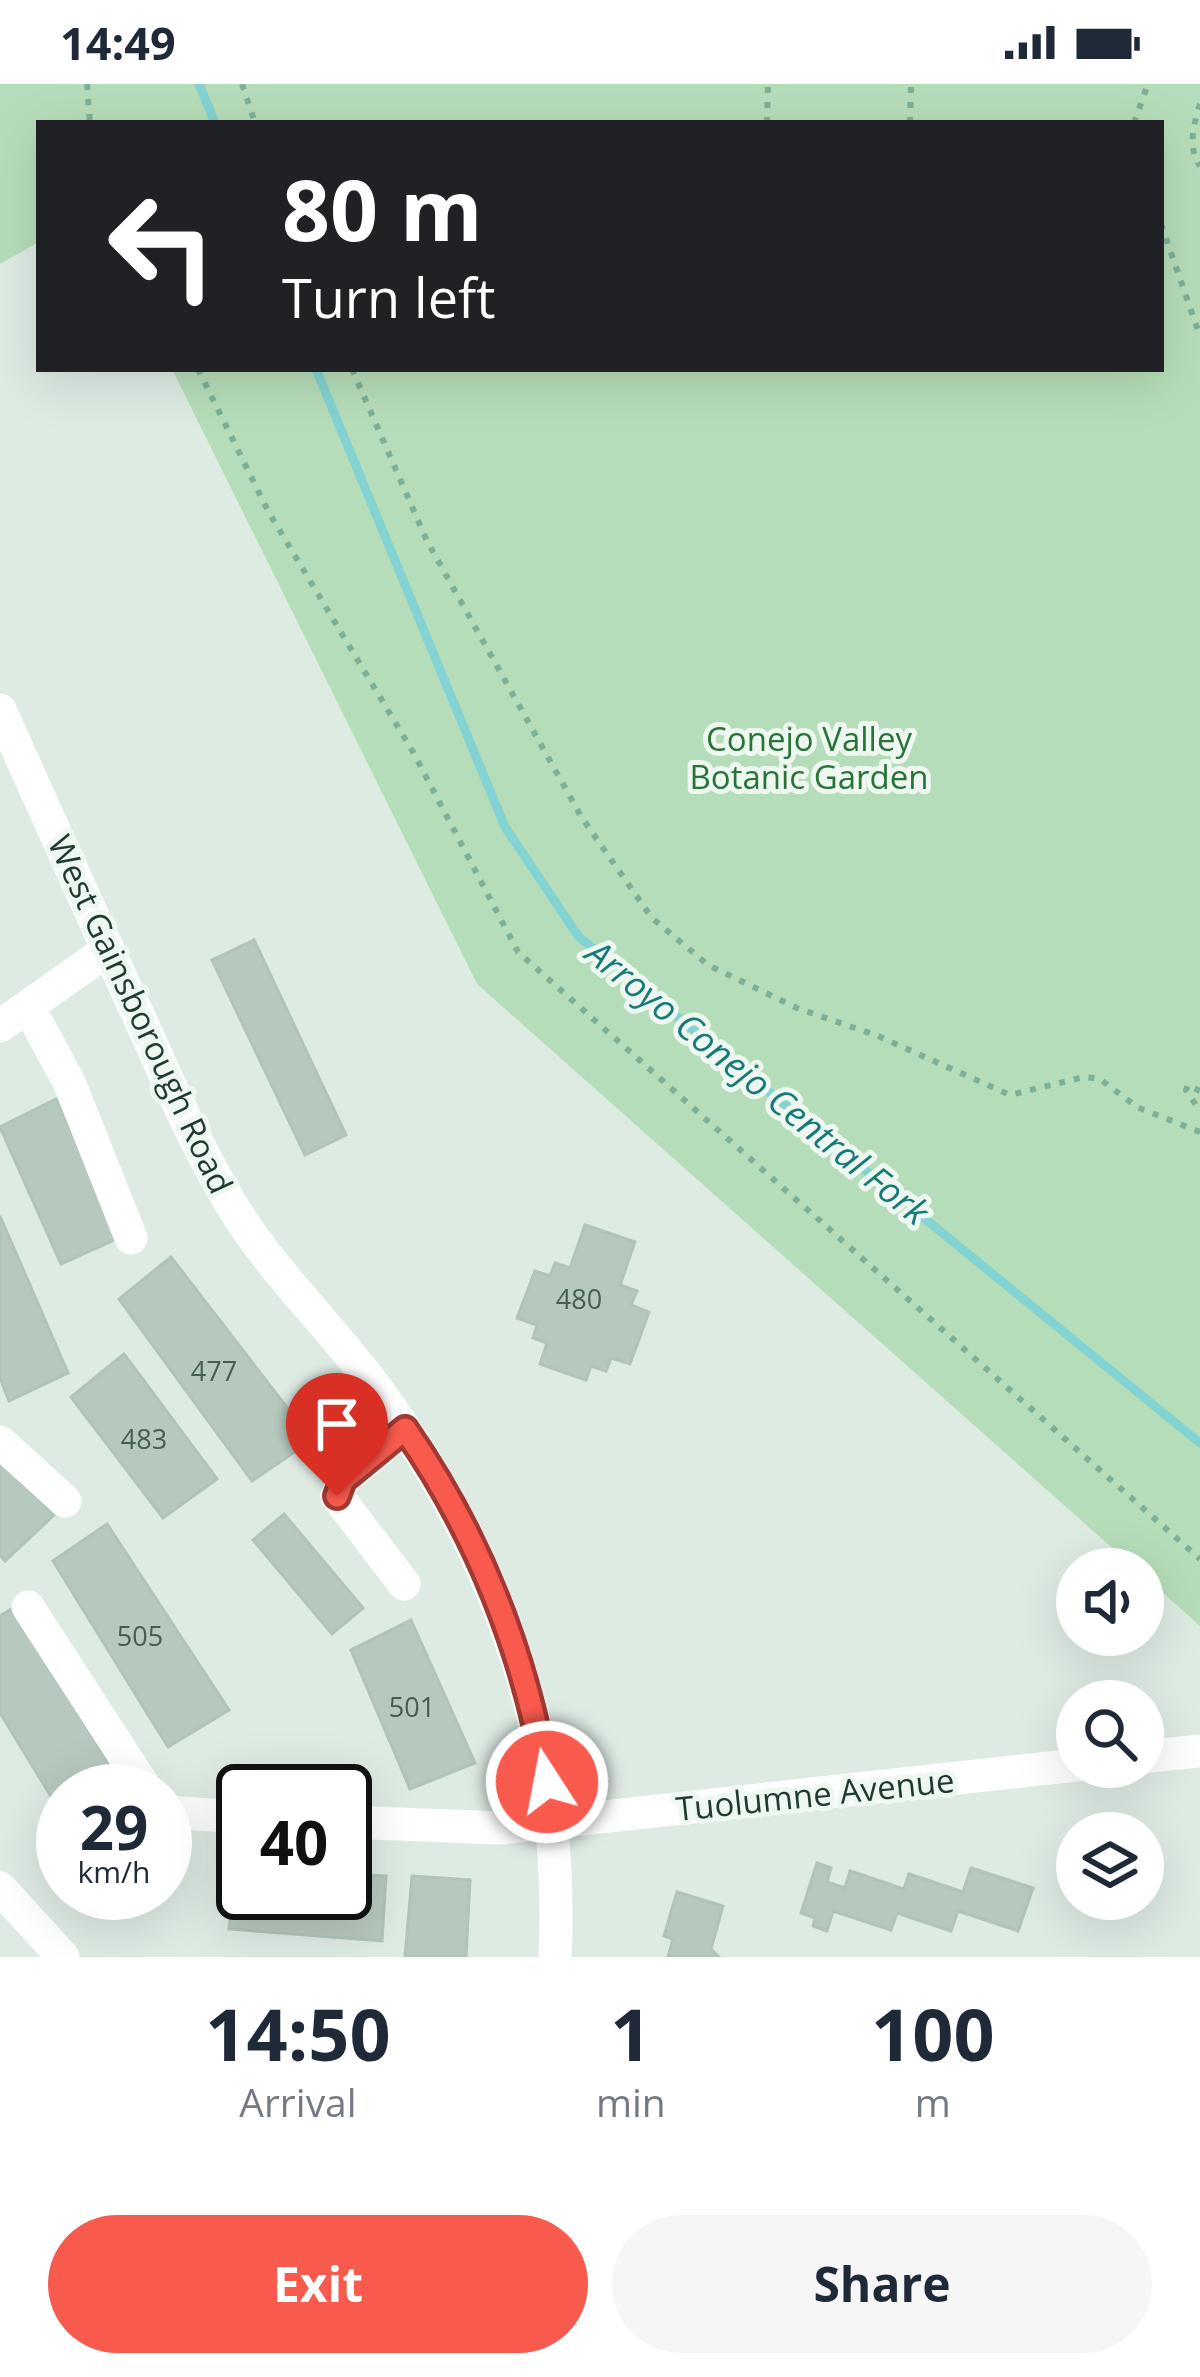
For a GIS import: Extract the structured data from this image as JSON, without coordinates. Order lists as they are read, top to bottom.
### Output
{
  "streets": {
    "street": ["West Gainsborough Road", "Tuolumne Avenue"]
  },
  "crossings": [
    ["West Gainsborough Road", "Tuolumne Avenue"]
  ],
  "water": ["Arroyo Conejo Central Fork"],
  "parks": ["Conejo Valley Botanic Garden"],
  "house_numbers": [
    "480",
    "477",
    "483",
    "505",
    "501"
  ],
  "page": {
    "status": "14:49",
    "turn": ["80 m", "Turn left"],
    "speed": "29 km/h",
    "limit": "40",
    "eta": [
      "14:50",
      "Arrival",
      "1",
      "min",
      "100",
      "m"
    ],
    "buttons": ["Exit", "Share"]
  }
}
